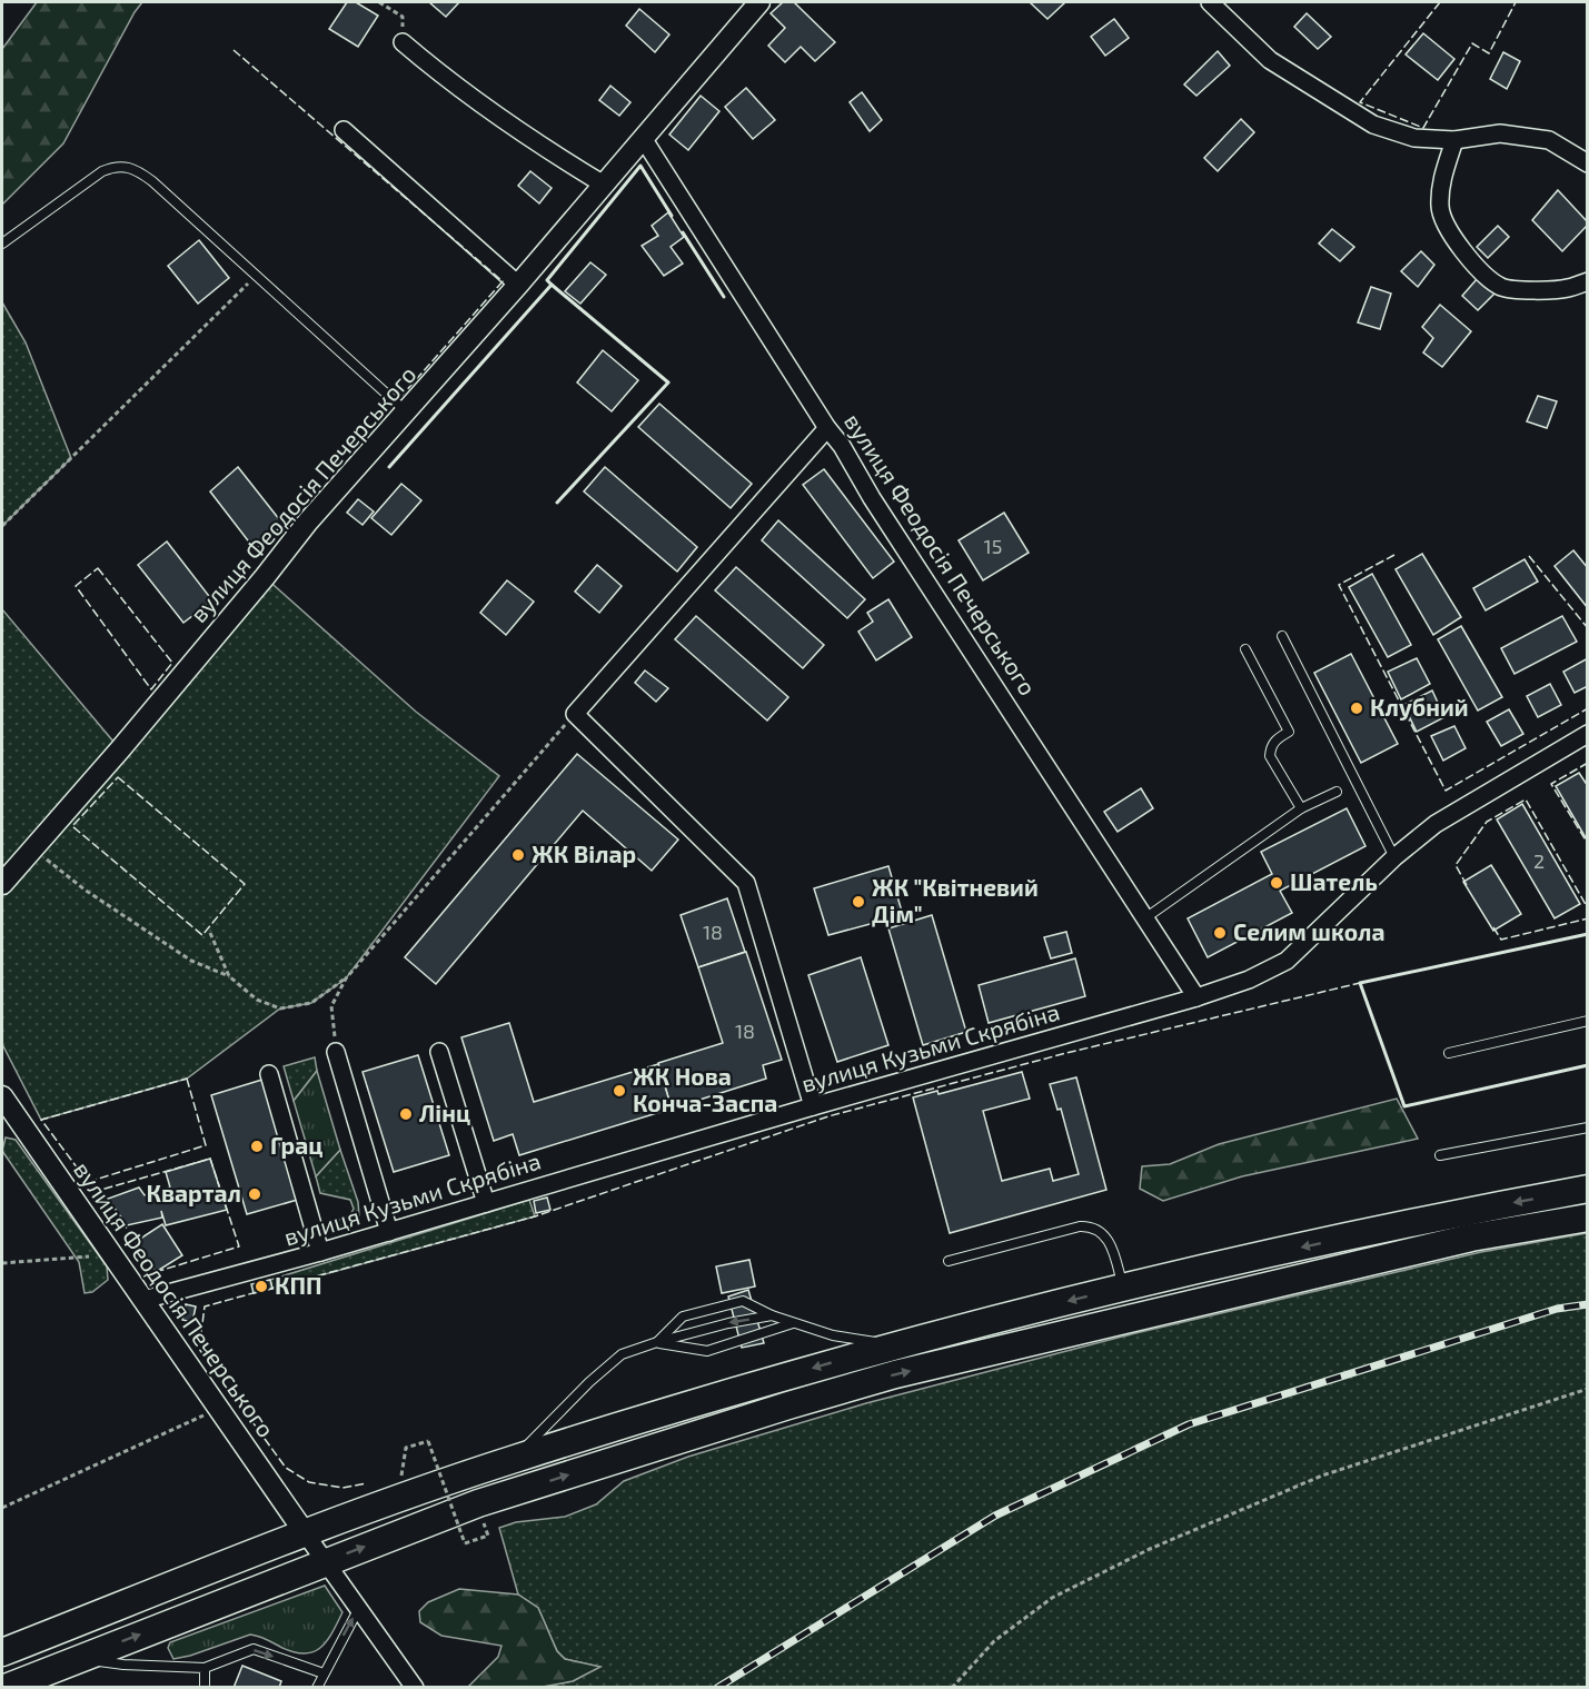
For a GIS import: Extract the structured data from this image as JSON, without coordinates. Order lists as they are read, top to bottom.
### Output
{
  "streets": {
    "street": ["вулиця Феодосія Печерського", "вулиця Кузьми Скрябіна"]
  },
  "crossings": [
    ["вулиця Феодосія Печерського", "вулиця Кузьми Скрябіна"]
  ],
  "places": [
    "Клубний",
    "ЖК Вілар",
    "Шатель",
    "ЖК \"Квітневий Дім\"",
    "Селим школа",
    "ЖК Нова Конча-Заспа",
    "Лінц",
    "Грац",
    "Квартал",
    "КПП"
  ],
  "house_numbers": [
    "15",
    "2",
    "18",
    "18"
  ]
}
